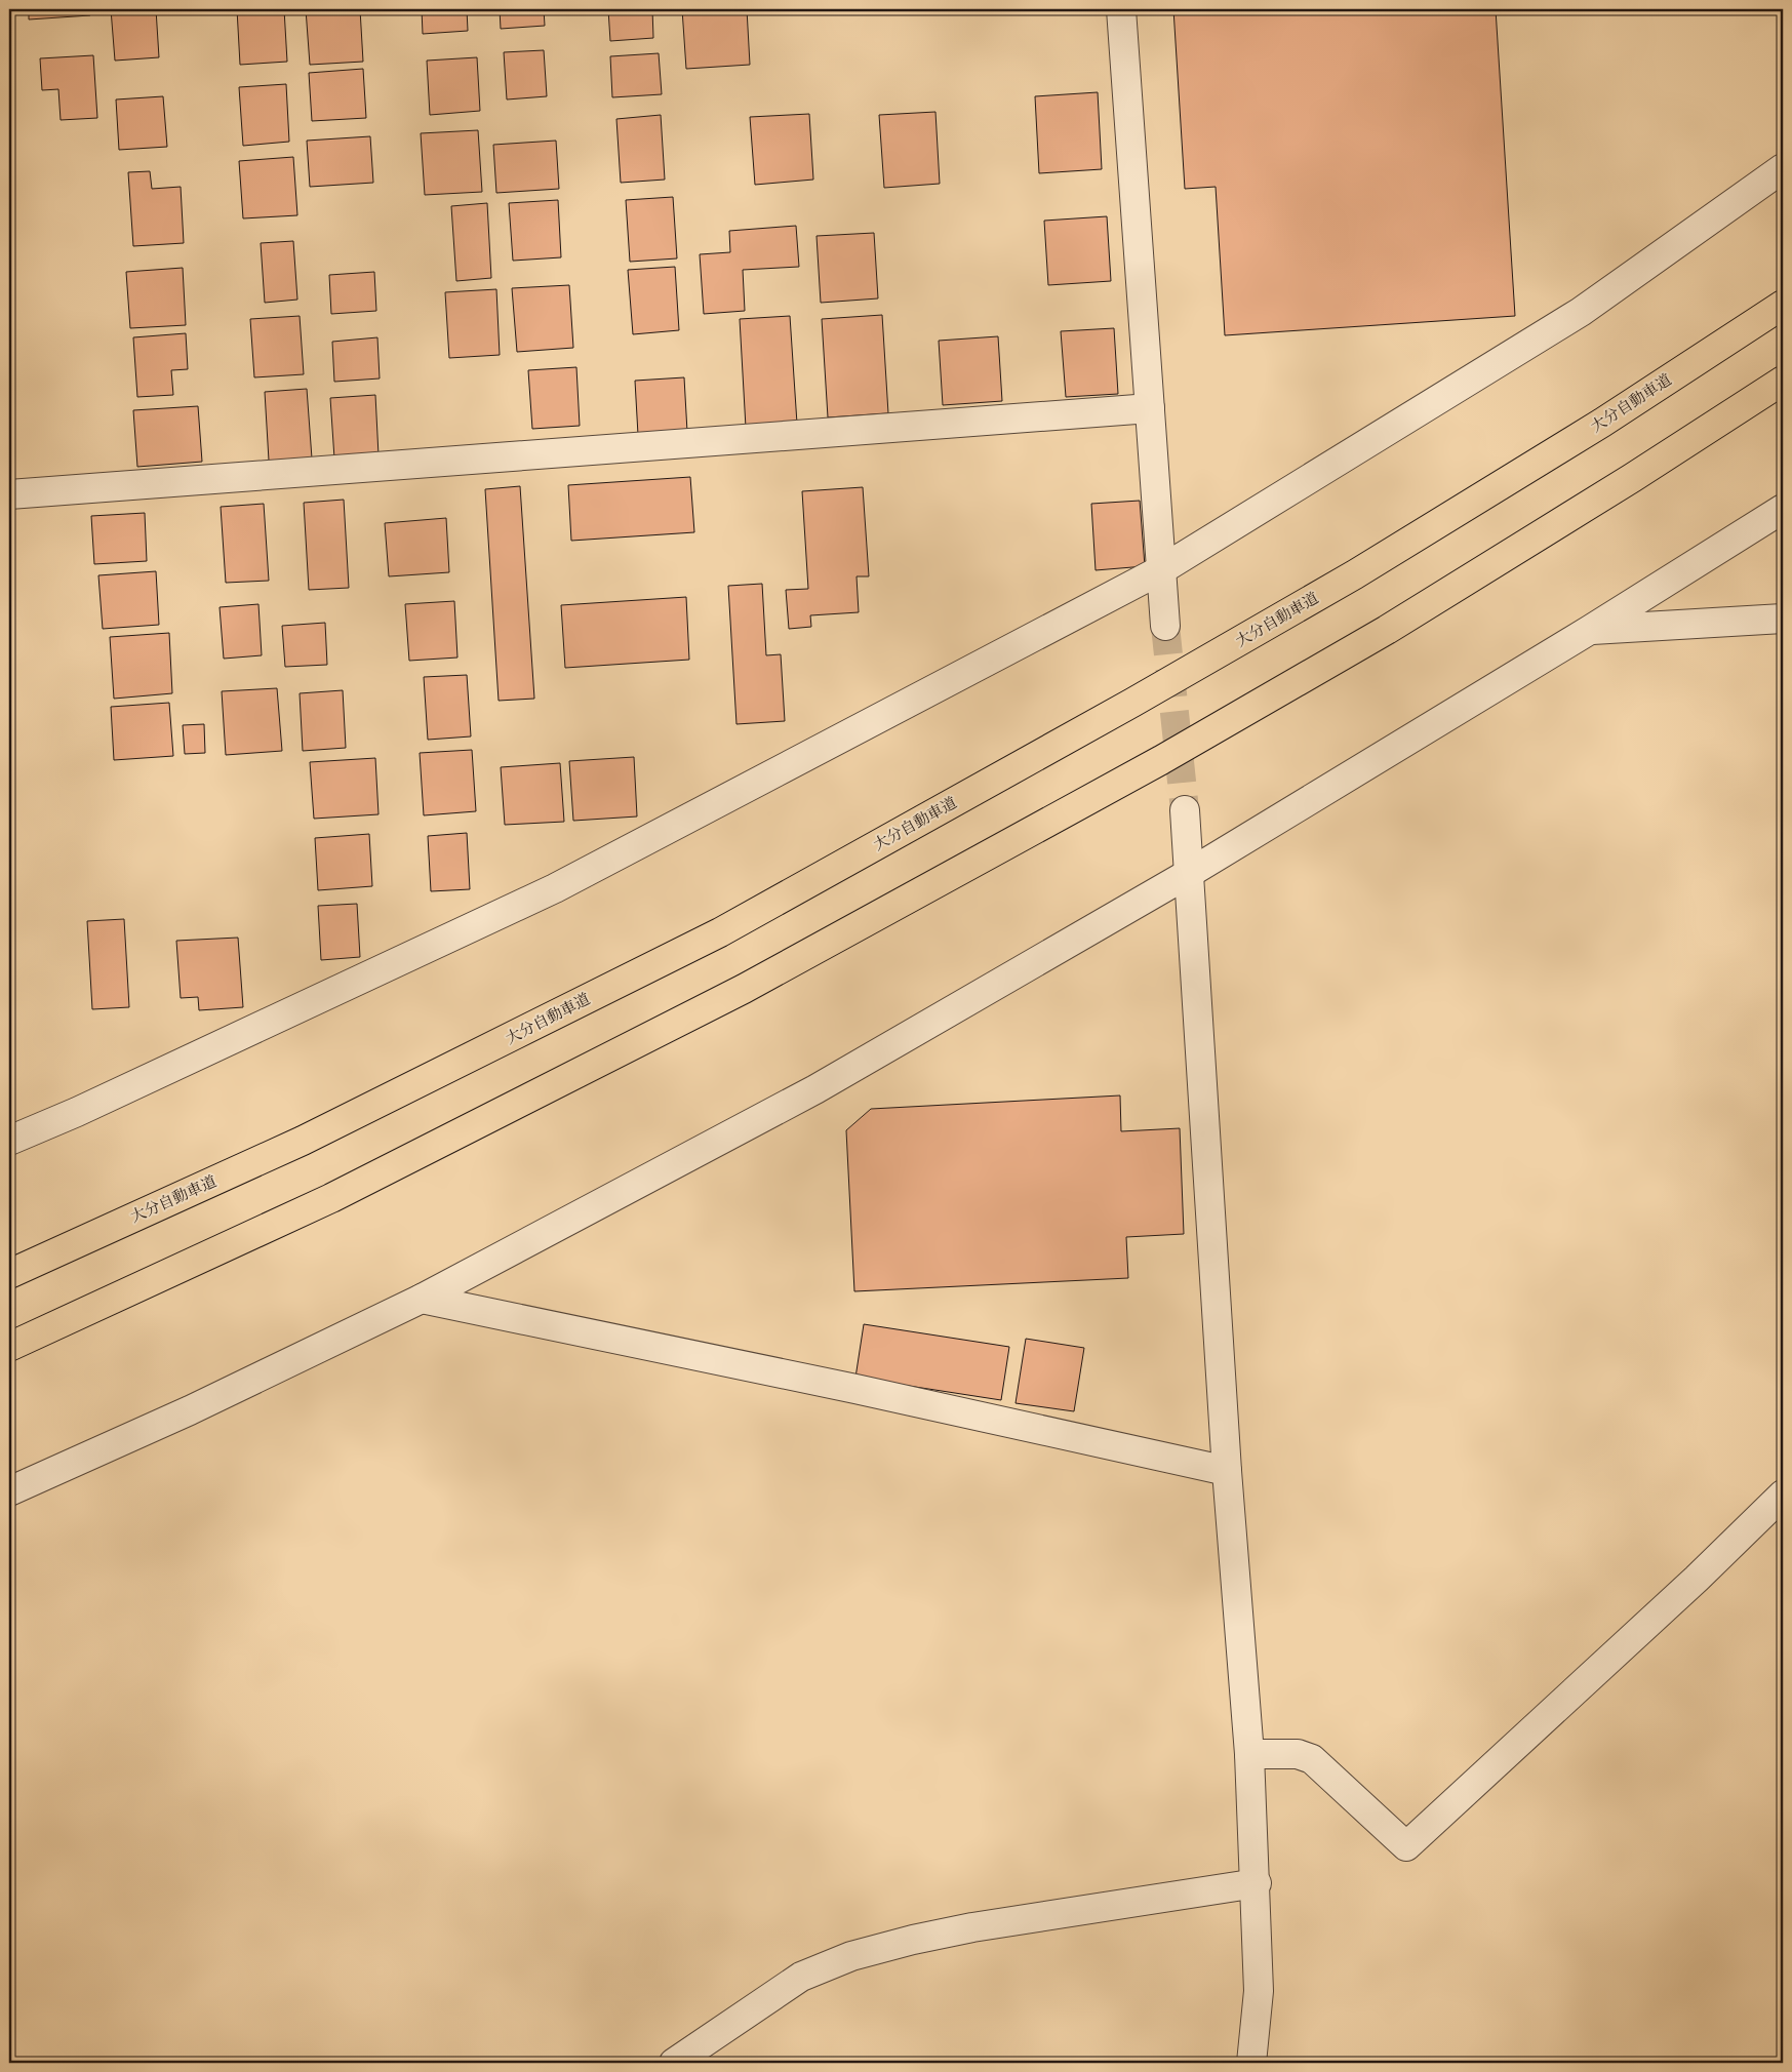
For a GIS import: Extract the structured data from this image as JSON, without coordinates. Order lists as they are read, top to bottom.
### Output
{
  "streets": {
    "highway": ["大分自動車道"]
  }
}
